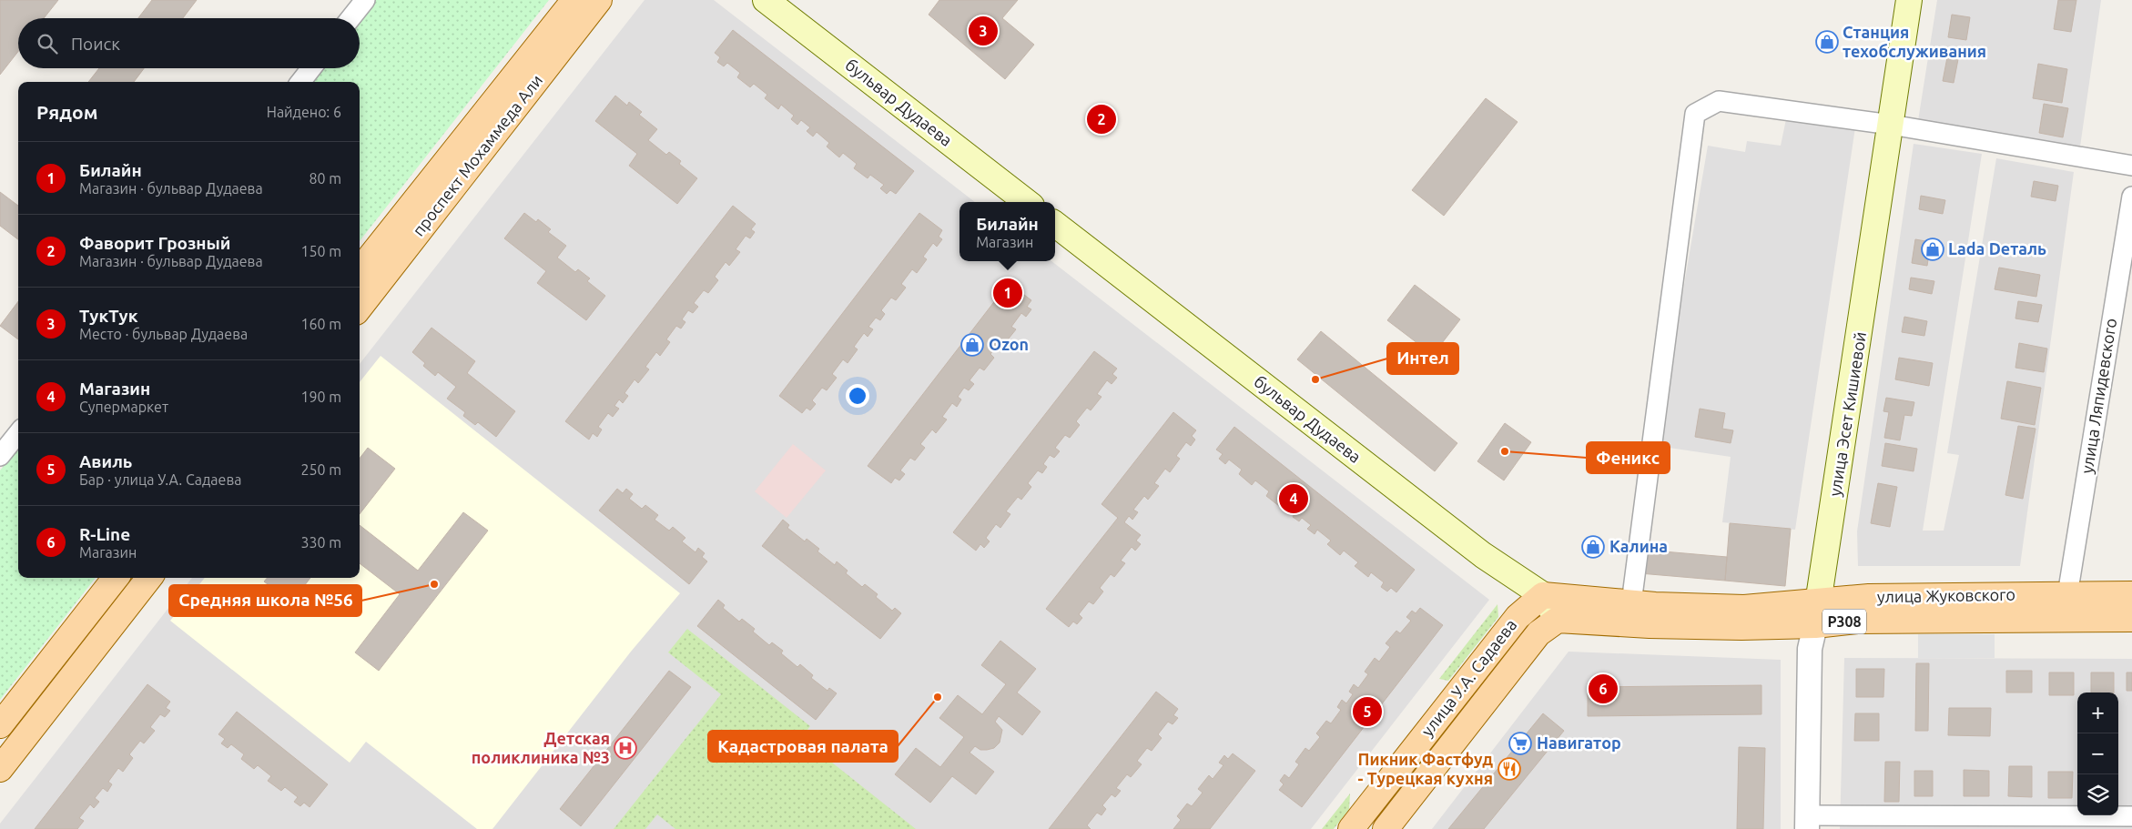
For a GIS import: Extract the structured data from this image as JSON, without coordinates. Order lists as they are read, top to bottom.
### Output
{
  "streets": {
    "main road": [
      "бульвар Дудаева",
      "проспект Мохаммеда Али",
      "улица Эсет Кишиевой",
      "улица Жуковского",
      "P308",
      "улица У.А. Садаева"
    ],
    "street": ["улица Ляпидевского"]
  },
  "crossings": [
    ["бульвар Дудаева", "улица Жуковского"],
    ["бульвар Дудаева", "P308"],
    ["бульвар Дудаева", "улица У.А. Садаева"],
    ["улица Ляпидевского", "улица Жуковского"],
    ["улица Эсет Кишиевой", "улица Жуковского"],
    ["улица Эсет Кишиевой", "P308"],
    ["улица Жуковского", "улица У.А. Садаева"],
    ["P308", "улица У.А. Садаева"]
  ],
  "places": {
    "shop": [
      "Станция техобслуживания",
      "Lada Dеталь",
      "Ozon",
      "Калина"
    ],
    "other": [
      "Интел",
      "Феникс",
      "Средняя школа №56",
      "Кадастровая палата"
    ],
    "supermarket": ["Навигатор"],
    "hospital": ["Детская поликлиника №3"],
    "restaurant": ["Пикник Фастфуд - Турецкая кухня"]
  },
  "page": {
    "pins": [
      "3",
      "2",
      "1",
      "4",
      "6",
      "5"
    ],
    "search": "Поиск",
    "heading": ["Рядом", "Найдено: 6"],
    "list": [
      {
        "mark": "1",
        "name": "Билайн",
        "note": "Магазин · бульвар Дудаева",
        "value": "80 m"
      },
      {
        "mark": "2",
        "name": "Фаворит Грозный",
        "note": "Магазин · бульвар Дудаева",
        "value": "150 m"
      },
      {
        "mark": "3",
        "name": "ТукТук",
        "note": "Место · бульвар Дудаева",
        "value": "160 m"
      },
      {
        "mark": "4",
        "name": "Магазин",
        "note": "Супермаркет",
        "value": "190 m"
      },
      {
        "mark": "5",
        "name": "Авиль",
        "note": "Бар · улица У.А. Садаева",
        "value": "250 m"
      },
      {
        "mark": "6",
        "name": "R-Line",
        "note": "Магазин",
        "value": "330 m"
      }
    ],
    "popup": ["Билайн", "Магазин"],
    "map_buttons": ["+", "−"]
  }
}
